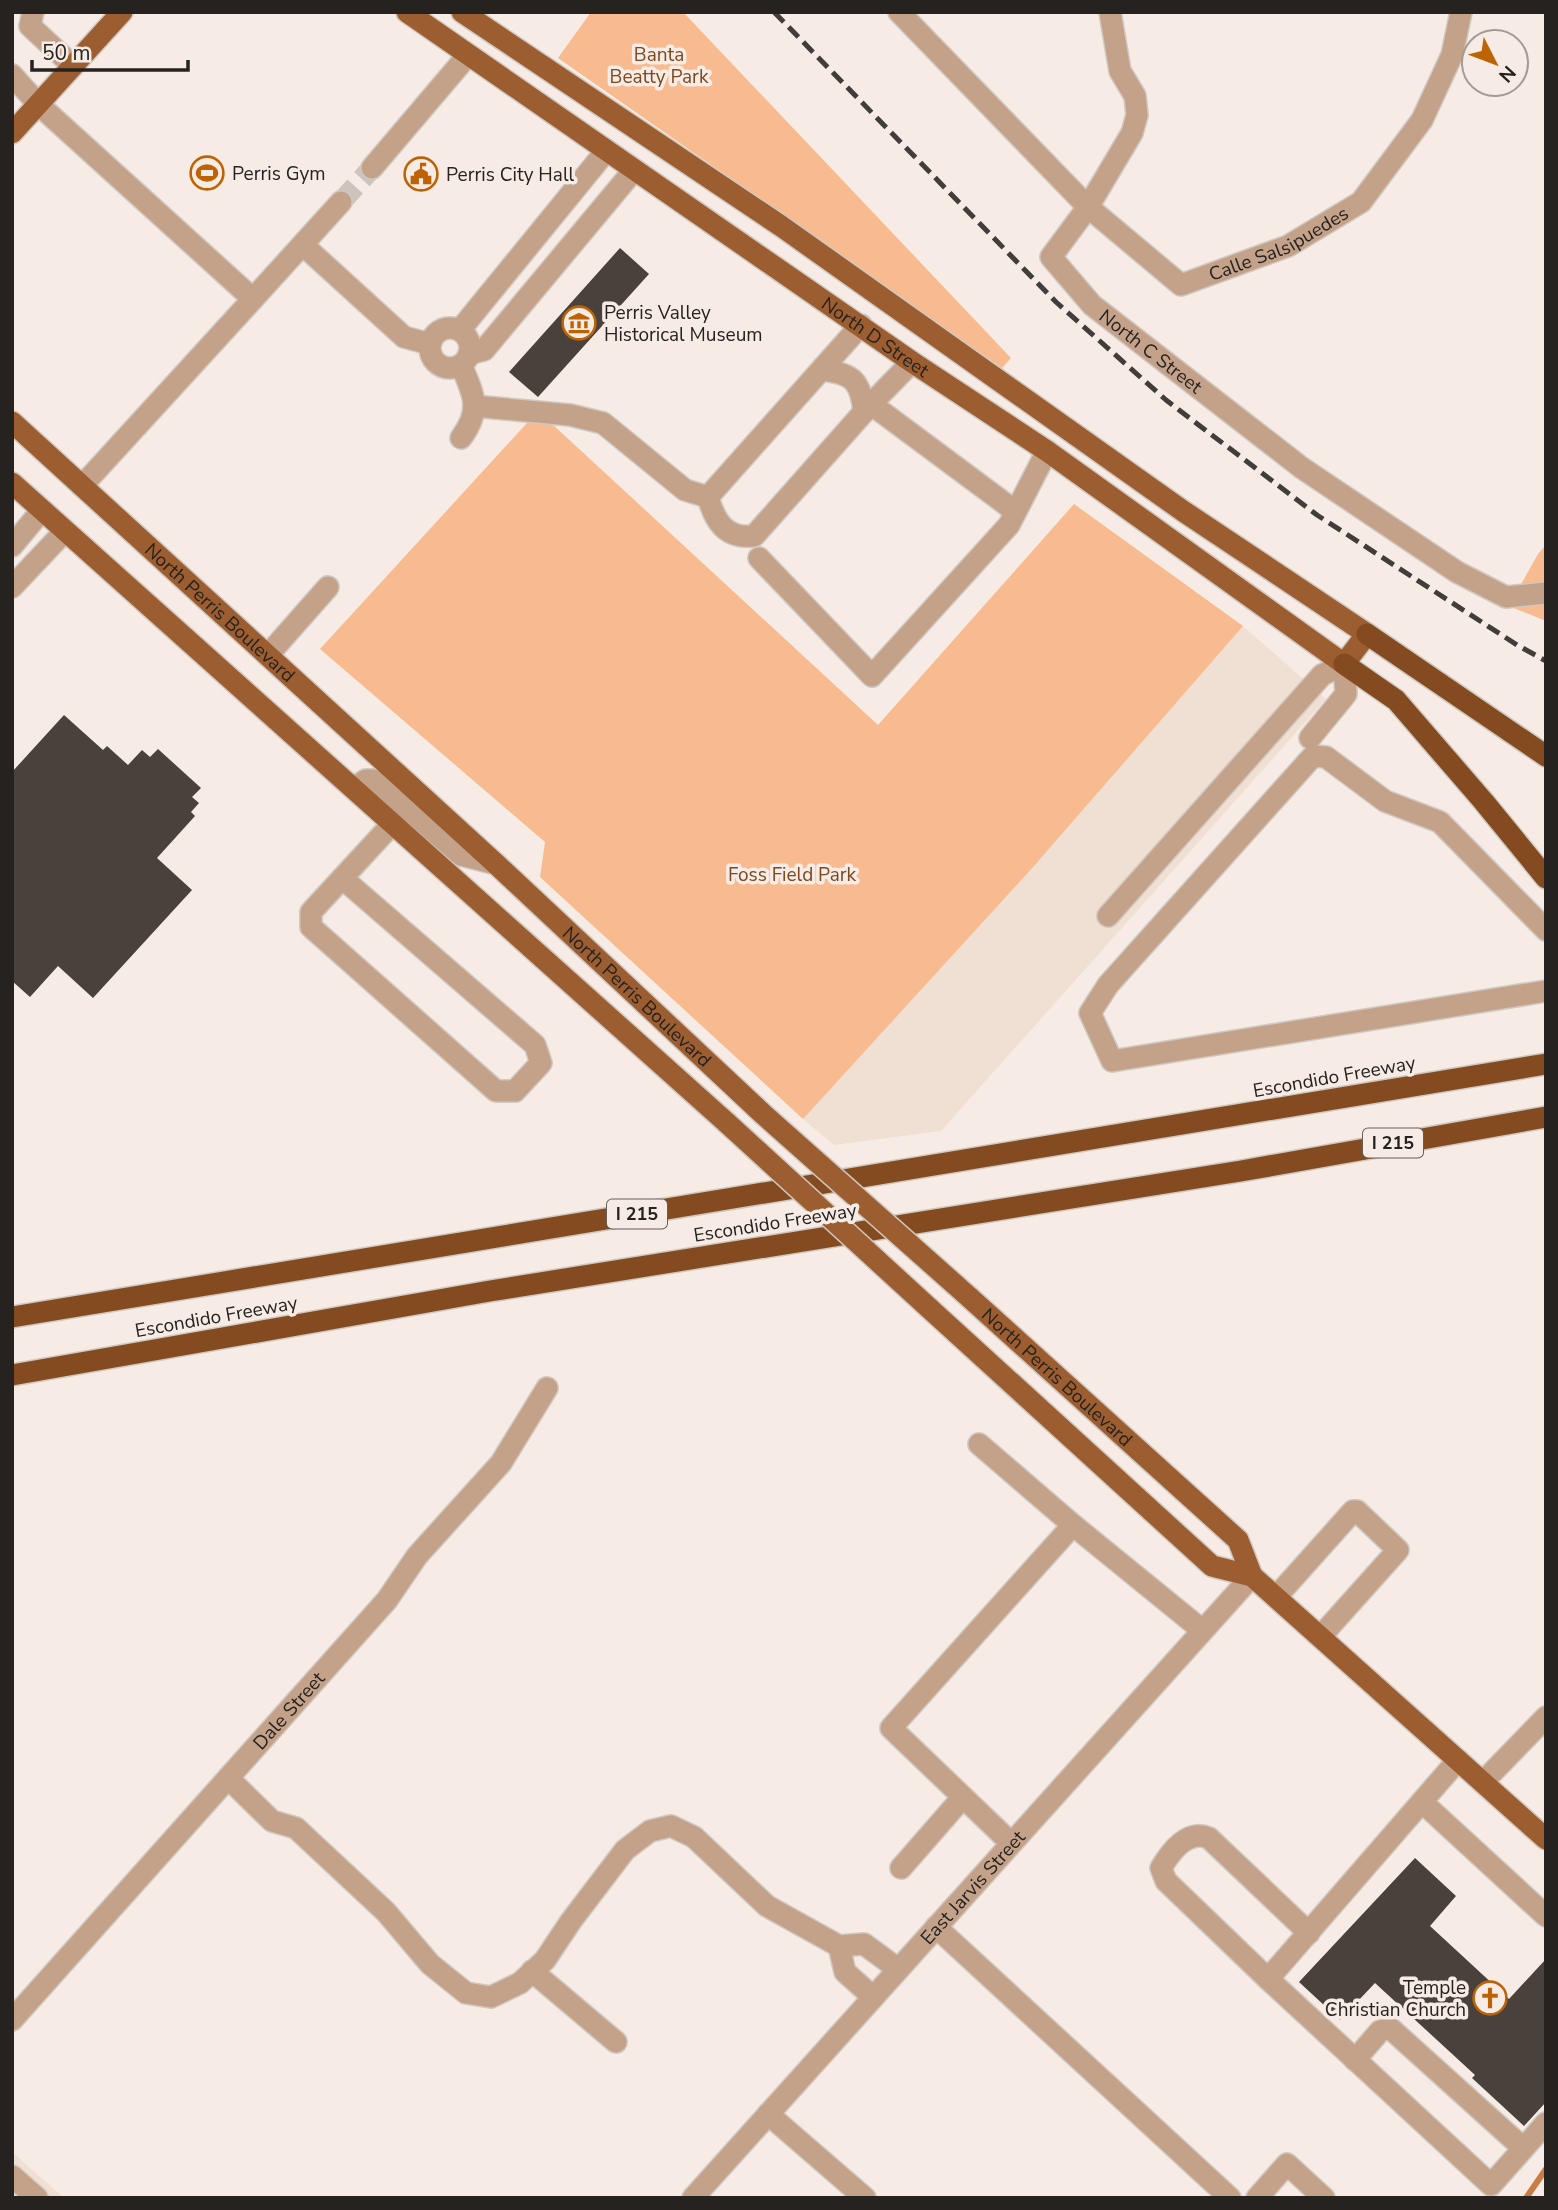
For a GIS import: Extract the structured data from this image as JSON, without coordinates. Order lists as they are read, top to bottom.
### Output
{
  "streets": {
    "highway": ["Escondido Freeway", "I 215"],
    "main road": ["North D Street", "North Perris Boulevard"],
    "street": [
      "Calle Salsipuedes",
      "North C Street",
      "Dale Street",
      "East Jarvis Street"
    ]
  },
  "crossings": [
    ["Calle Salsipuedes", "North C Street"],
    ["North Perris Boulevard", "East Jarvis Street"]
  ],
  "parks": ["Banta Beatty Park", "Foss Field Park"],
  "places": {
    "sports": ["Perris Gym"],
    "public building": ["Perris City Hall"],
    "museum": ["Perris Valley Historical Museum"],
    "church": ["Temple Christian Church"]
  },
  "scale_bar": "50 m",
  "north": "bottom right"
}
